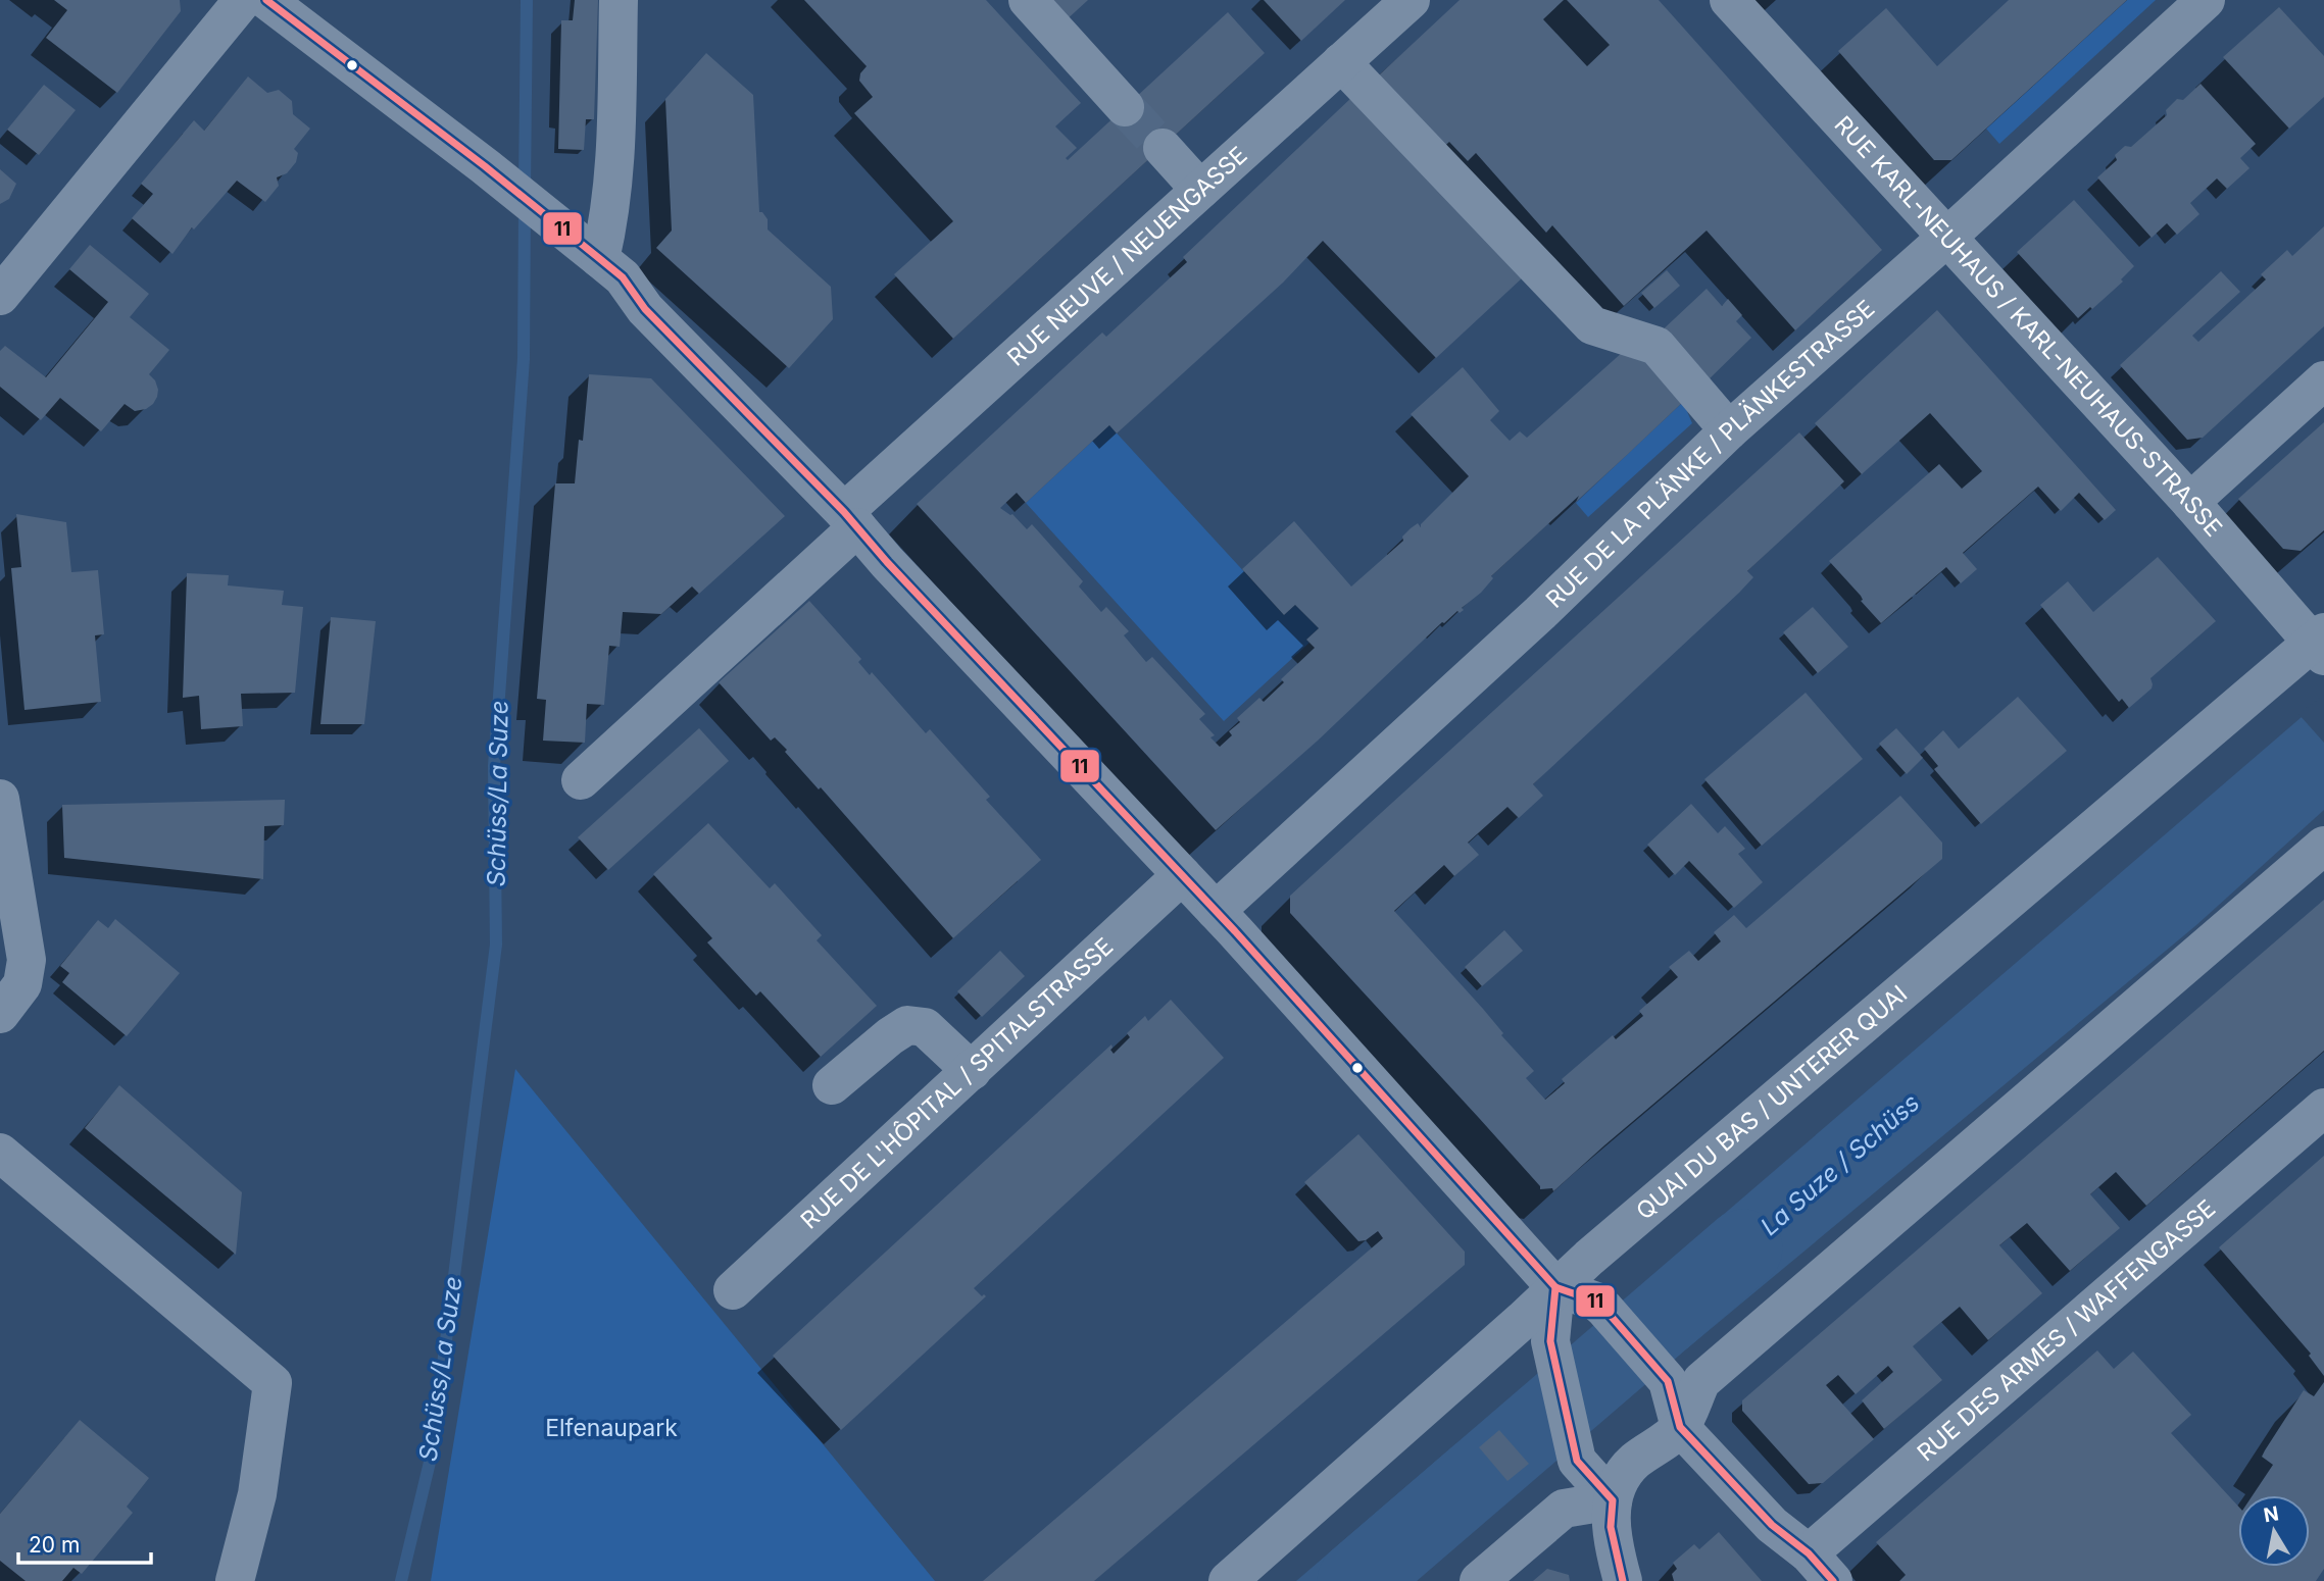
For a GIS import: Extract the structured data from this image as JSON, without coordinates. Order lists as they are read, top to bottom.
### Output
{
  "streets": {
    "street": [
      "RUE NEUVE / NEUENGASSE",
      "RUE KARL-NEUHAUS / KARL-NEUHAUS-STRASSE",
      "RUE DE LA PLÄNKE / PLÄNKESTRASSE",
      "RUE DE L'HÔPITAL / SPITALSTRASSE",
      "QUAI DU BAS / UNTERER QUAI",
      "RUE DES ARMES / WAFFENGASSE"
    ]
  },
  "crossings": [
    ["RUE KARL-NEUHAUS / KARL-NEUHAUS-STRASSE", "RUE DE LA PLÄNKE / PLÄNKESTRASSE"],
    ["RUE KARL-NEUHAUS / KARL-NEUHAUS-STRASSE", "QUAI DU BAS / UNTERER QUAI"]
  ],
  "water": ["Schüss/La Suze", "La Suze / Schüss"],
  "parks": ["Elfenaupark"],
  "lines": ["transit line 11"],
  "scale_bar": "20 m",
  "north": "top"
}
